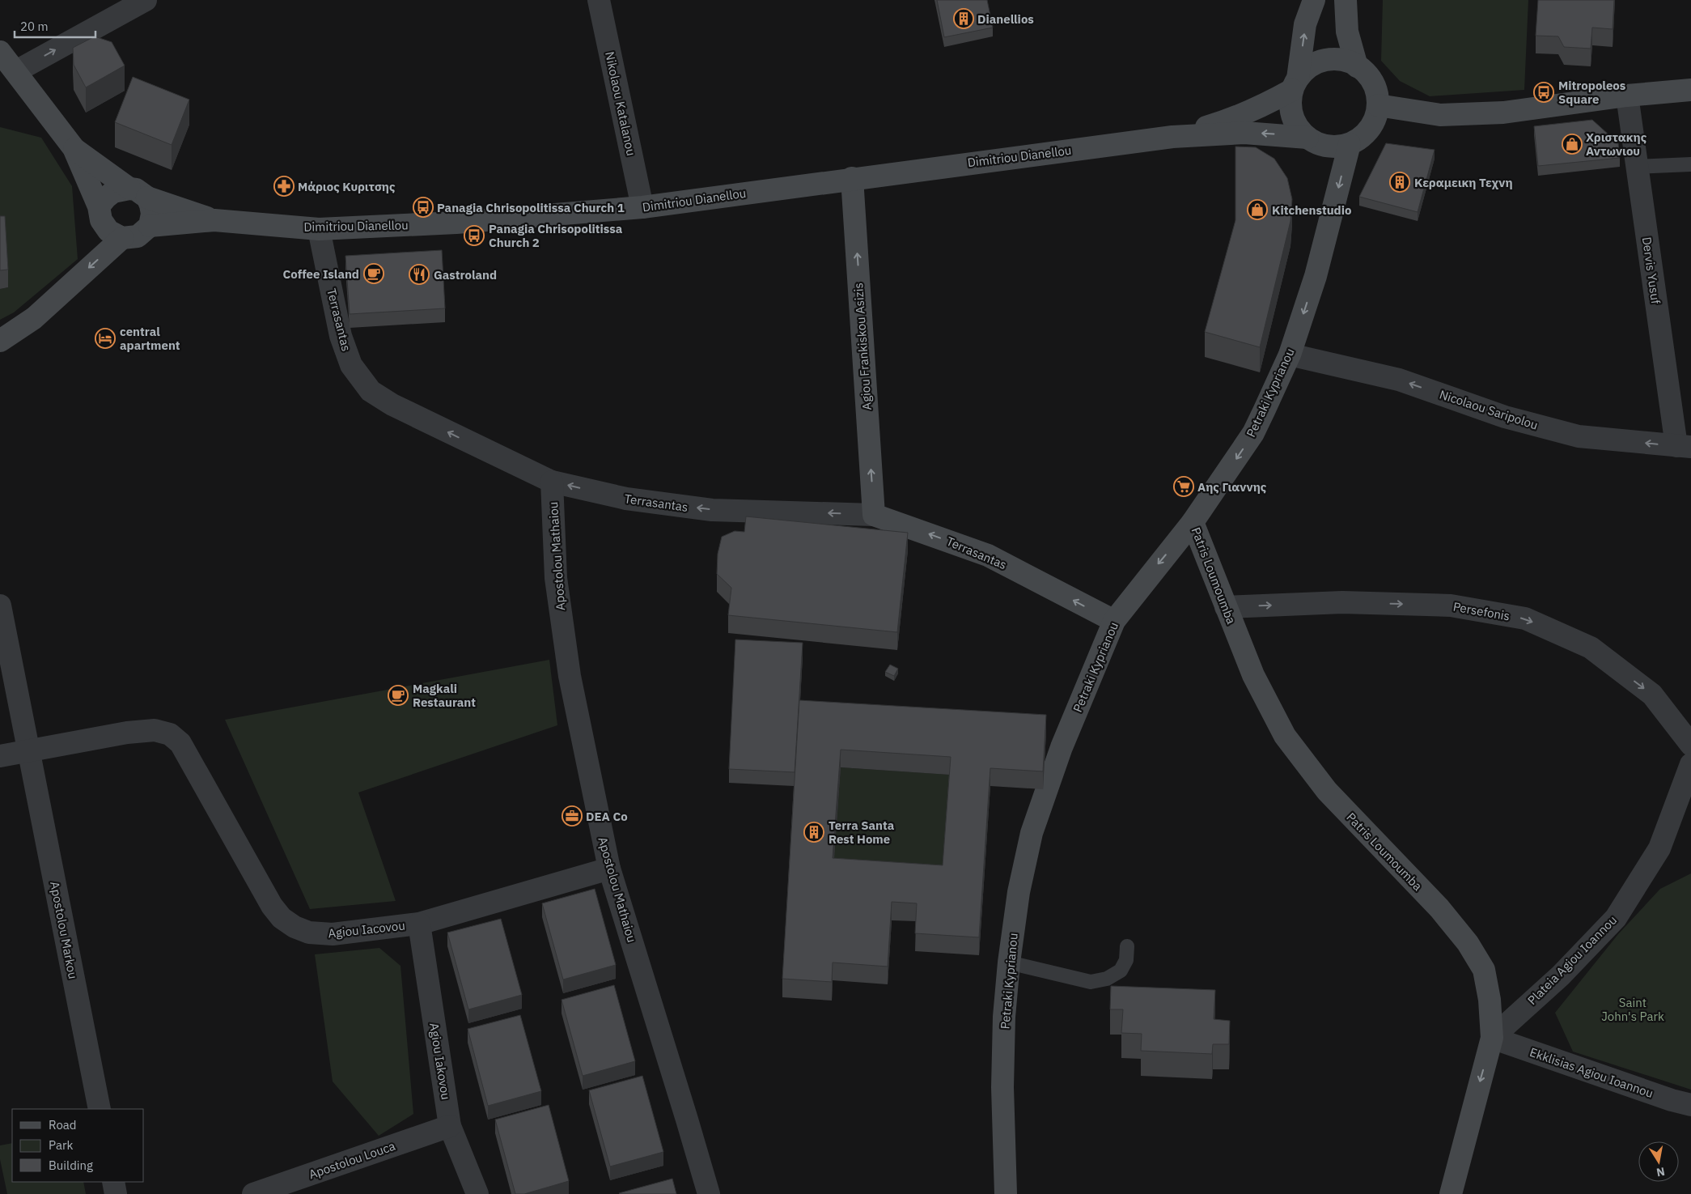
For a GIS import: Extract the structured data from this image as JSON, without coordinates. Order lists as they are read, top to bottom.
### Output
{
  "streets": {
    "street": [
      "Nikolaou Katalanou",
      "Dimitriou Dianellou",
      "Dervis Yusuf",
      "Terrasantas",
      "Agiou Frankiskou Asizis",
      "Petraki Kyprianou",
      "Nicolaou Saripolou",
      "Apostolou Mathaiou",
      "Patris Loumoumba",
      "Persefonis",
      "Agiou Iacovou",
      "Apostolou Markou",
      "Plateia Agiou Ioannou",
      "Agiou Iakovou",
      "Ekklisias Agiou Ioannou",
      "Apostolou Louca"
    ]
  },
  "crossings": [
    ["Nikolaou Katalanou", "Dimitriou Dianellou"],
    ["Dimitriou Dianellou", "Terrasantas"],
    ["Dimitriou Dianellou", "Agiou Frankiskou Asizis"],
    ["Dimitriou Dianellou", "Petraki Kyprianou"],
    ["Dervis Yusuf", "Nicolaou Saripolou"],
    ["Terrasantas", "Agiou Frankiskou Asizis"],
    ["Terrasantas", "Petraki Kyprianou"],
    ["Terrasantas", "Apostolou Mathaiou"],
    ["Petraki Kyprianou", "Nicolaou Saripolou"],
    ["Petraki Kyprianou", "Patris Loumoumba"],
    ["Apostolou Mathaiou", "Agiou Iacovou"],
    ["Patris Loumoumba", "Persefonis"],
    ["Patris Loumoumba", "Plateia Agiou Ioannou"],
    ["Patris Loumoumba", "Ekklisias Agiou Ioannou"],
    ["Agiou Iacovou", "Apostolou Markou"],
    ["Agiou Iacovou", "Agiou Iakovou"],
    ["Plateia Agiou Ioannou", "Ekklisias Agiou Ioannou"],
    ["Agiou Iakovou", "Apostolou Louca"]
  ],
  "one_way": [
    "Terrasantas",
    "Agiou Frankiskou Asizis",
    "Petraki Kyprianou",
    "Nicolaou Saripolou",
    "Persefonis"
  ],
  "parks": ["Saint John's Park"],
  "places": {
    "building": ["Dianellios", "Κεραμεικη Τεχνη", "Terra Santa Rest Home"],
    "bus stop": ["Mitropoleos Square", "Panagia Chrisopolitissa Church 1", "Panagia Chrisopolitissa Church 2"],
    "shop": ["Χριστακης Αντωνιου", "Kitchenstudio"],
    "pharmacy": ["Μάριος Κυριτσης"],
    "cafe": ["Coffee Island", "Magkali Restaurant"],
    "restaurant": ["Gastroland"],
    "hotel": ["central apartment"],
    "supermarket": ["Αης Γιαννης"],
    "office": ["DEA Co"]
  },
  "legend": ["Road", "Park", "Building"],
  "scale_bar": "20 m",
  "north": "bottom"
}
